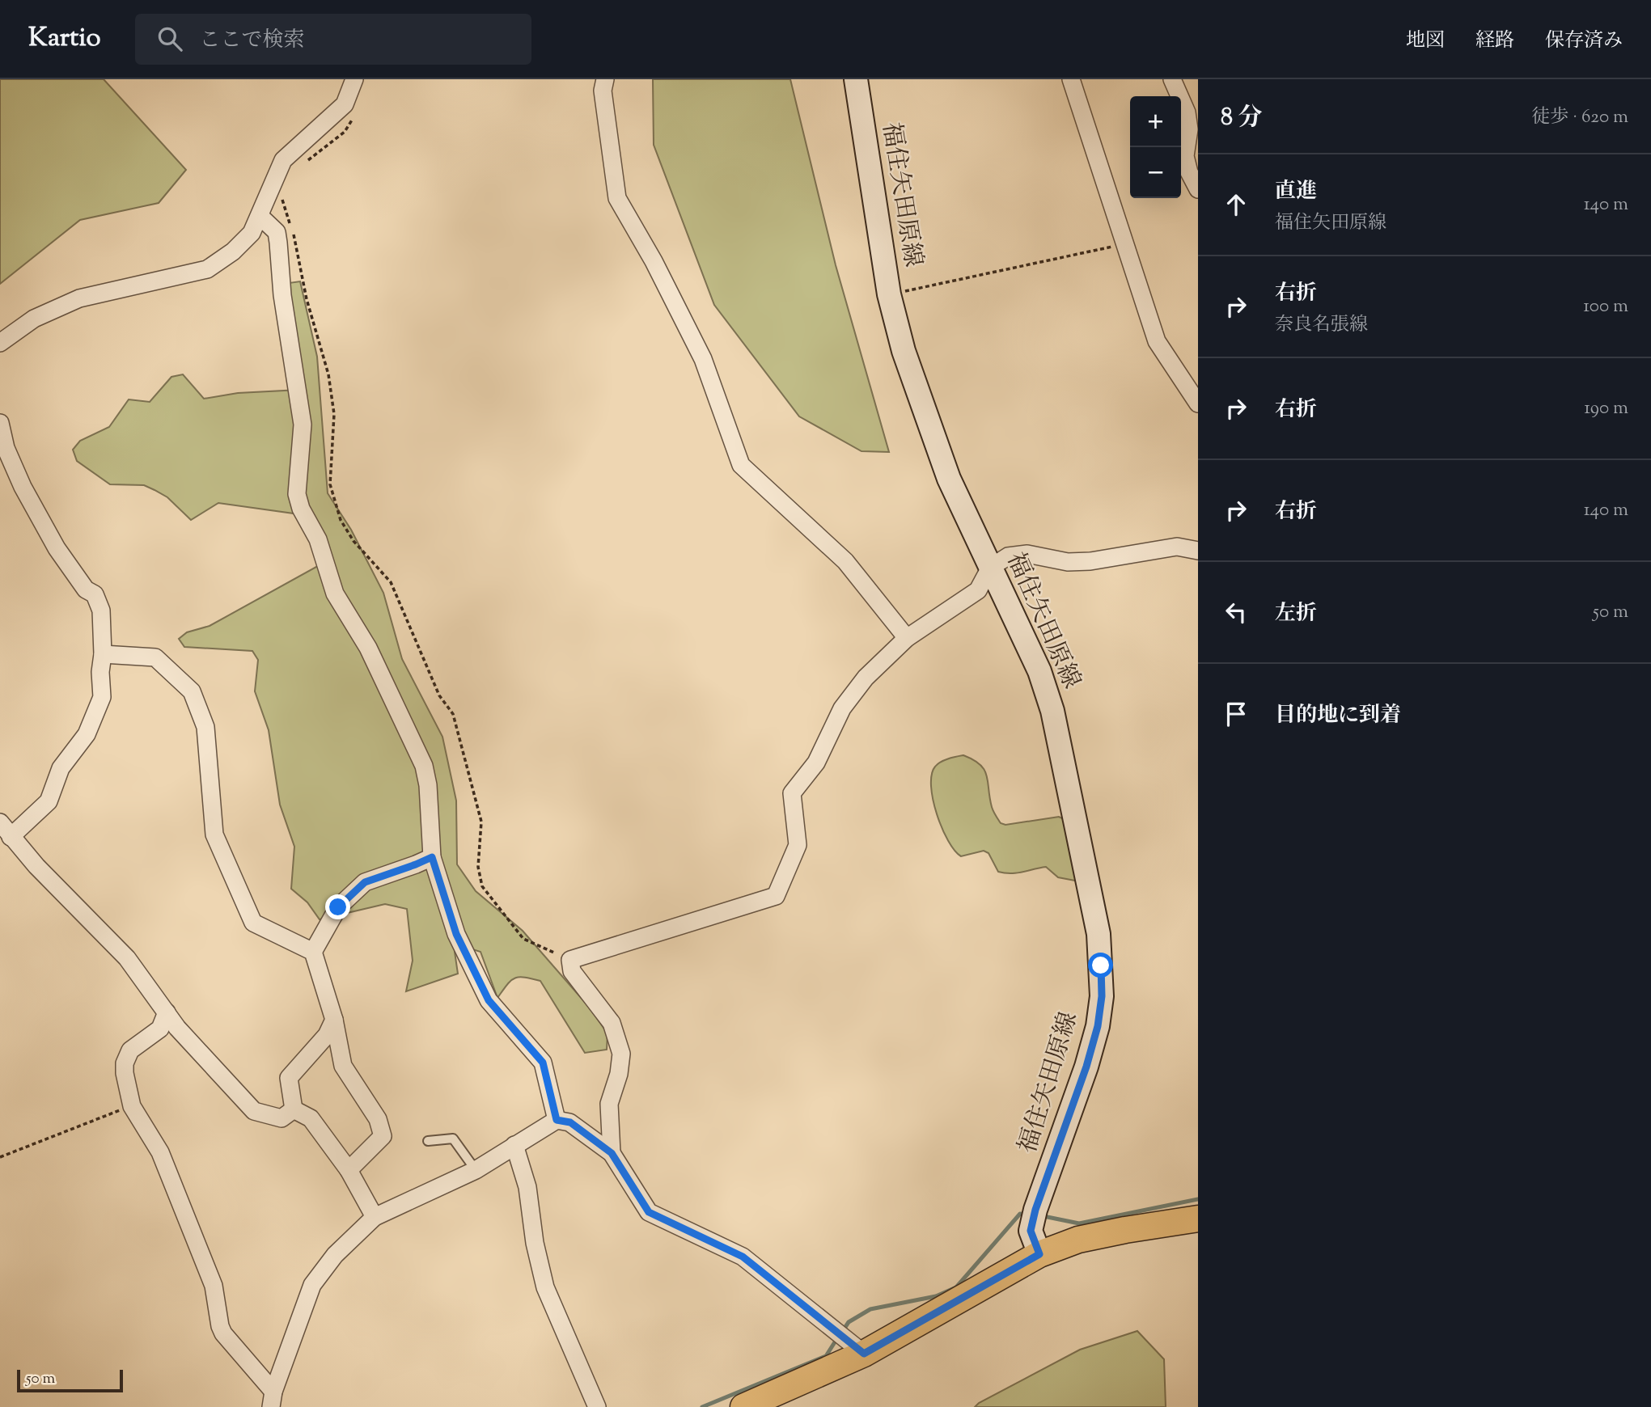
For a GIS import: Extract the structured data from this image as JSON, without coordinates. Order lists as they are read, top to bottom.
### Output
{
  "streets": {
    "main road": ["福住矢田原線"]
  },
  "scale_bar": "50 m",
  "page": {
    "header": "Kartio",
    "search": "ここで検索",
    "nav": ["地図", "経路", "保存済み"],
    "heading": ["8 分", "徒歩 · 620 m"],
    "map_buttons": ["+", "−"],
    "list": [
      ["直進", "福住矢田原線", "140 m"],
      ["右折", "奈良名張線", "100 m"],
      ["右折", "190 m"],
      ["右折", "140 m"],
      ["左折", "50 m"],
      "目的地に到着"
    ],
    "scale": "50 m"
  }
}
